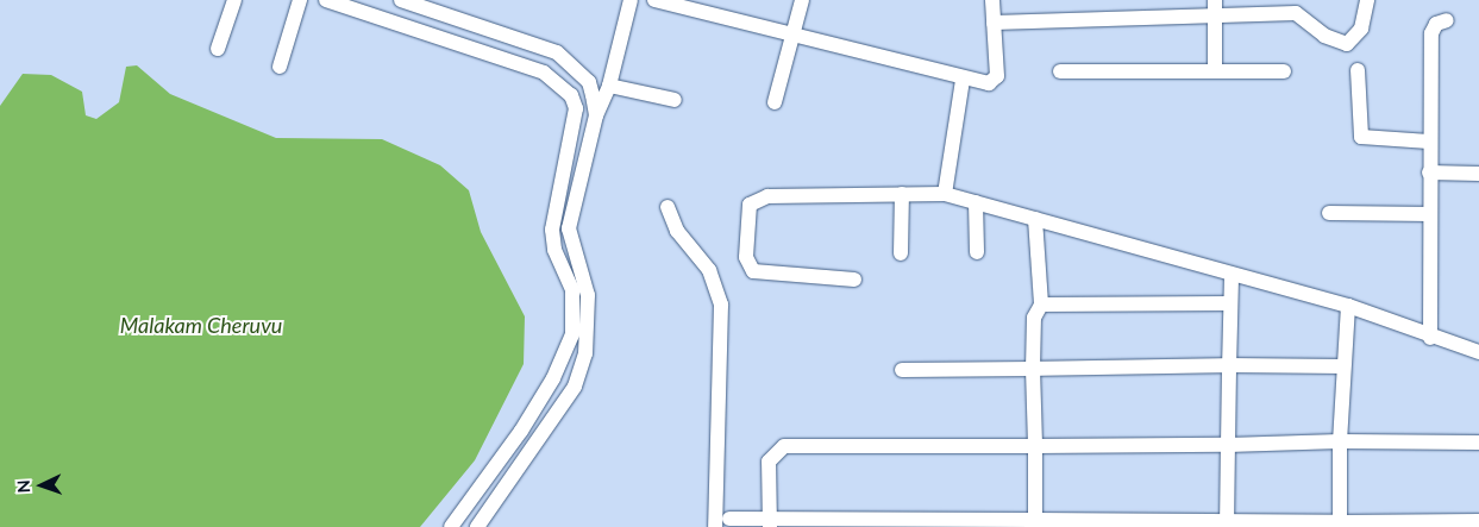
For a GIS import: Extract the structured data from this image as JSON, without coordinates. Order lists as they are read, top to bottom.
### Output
{
  "water": ["Malakam Cheruvu"],
  "north": "left"
}
